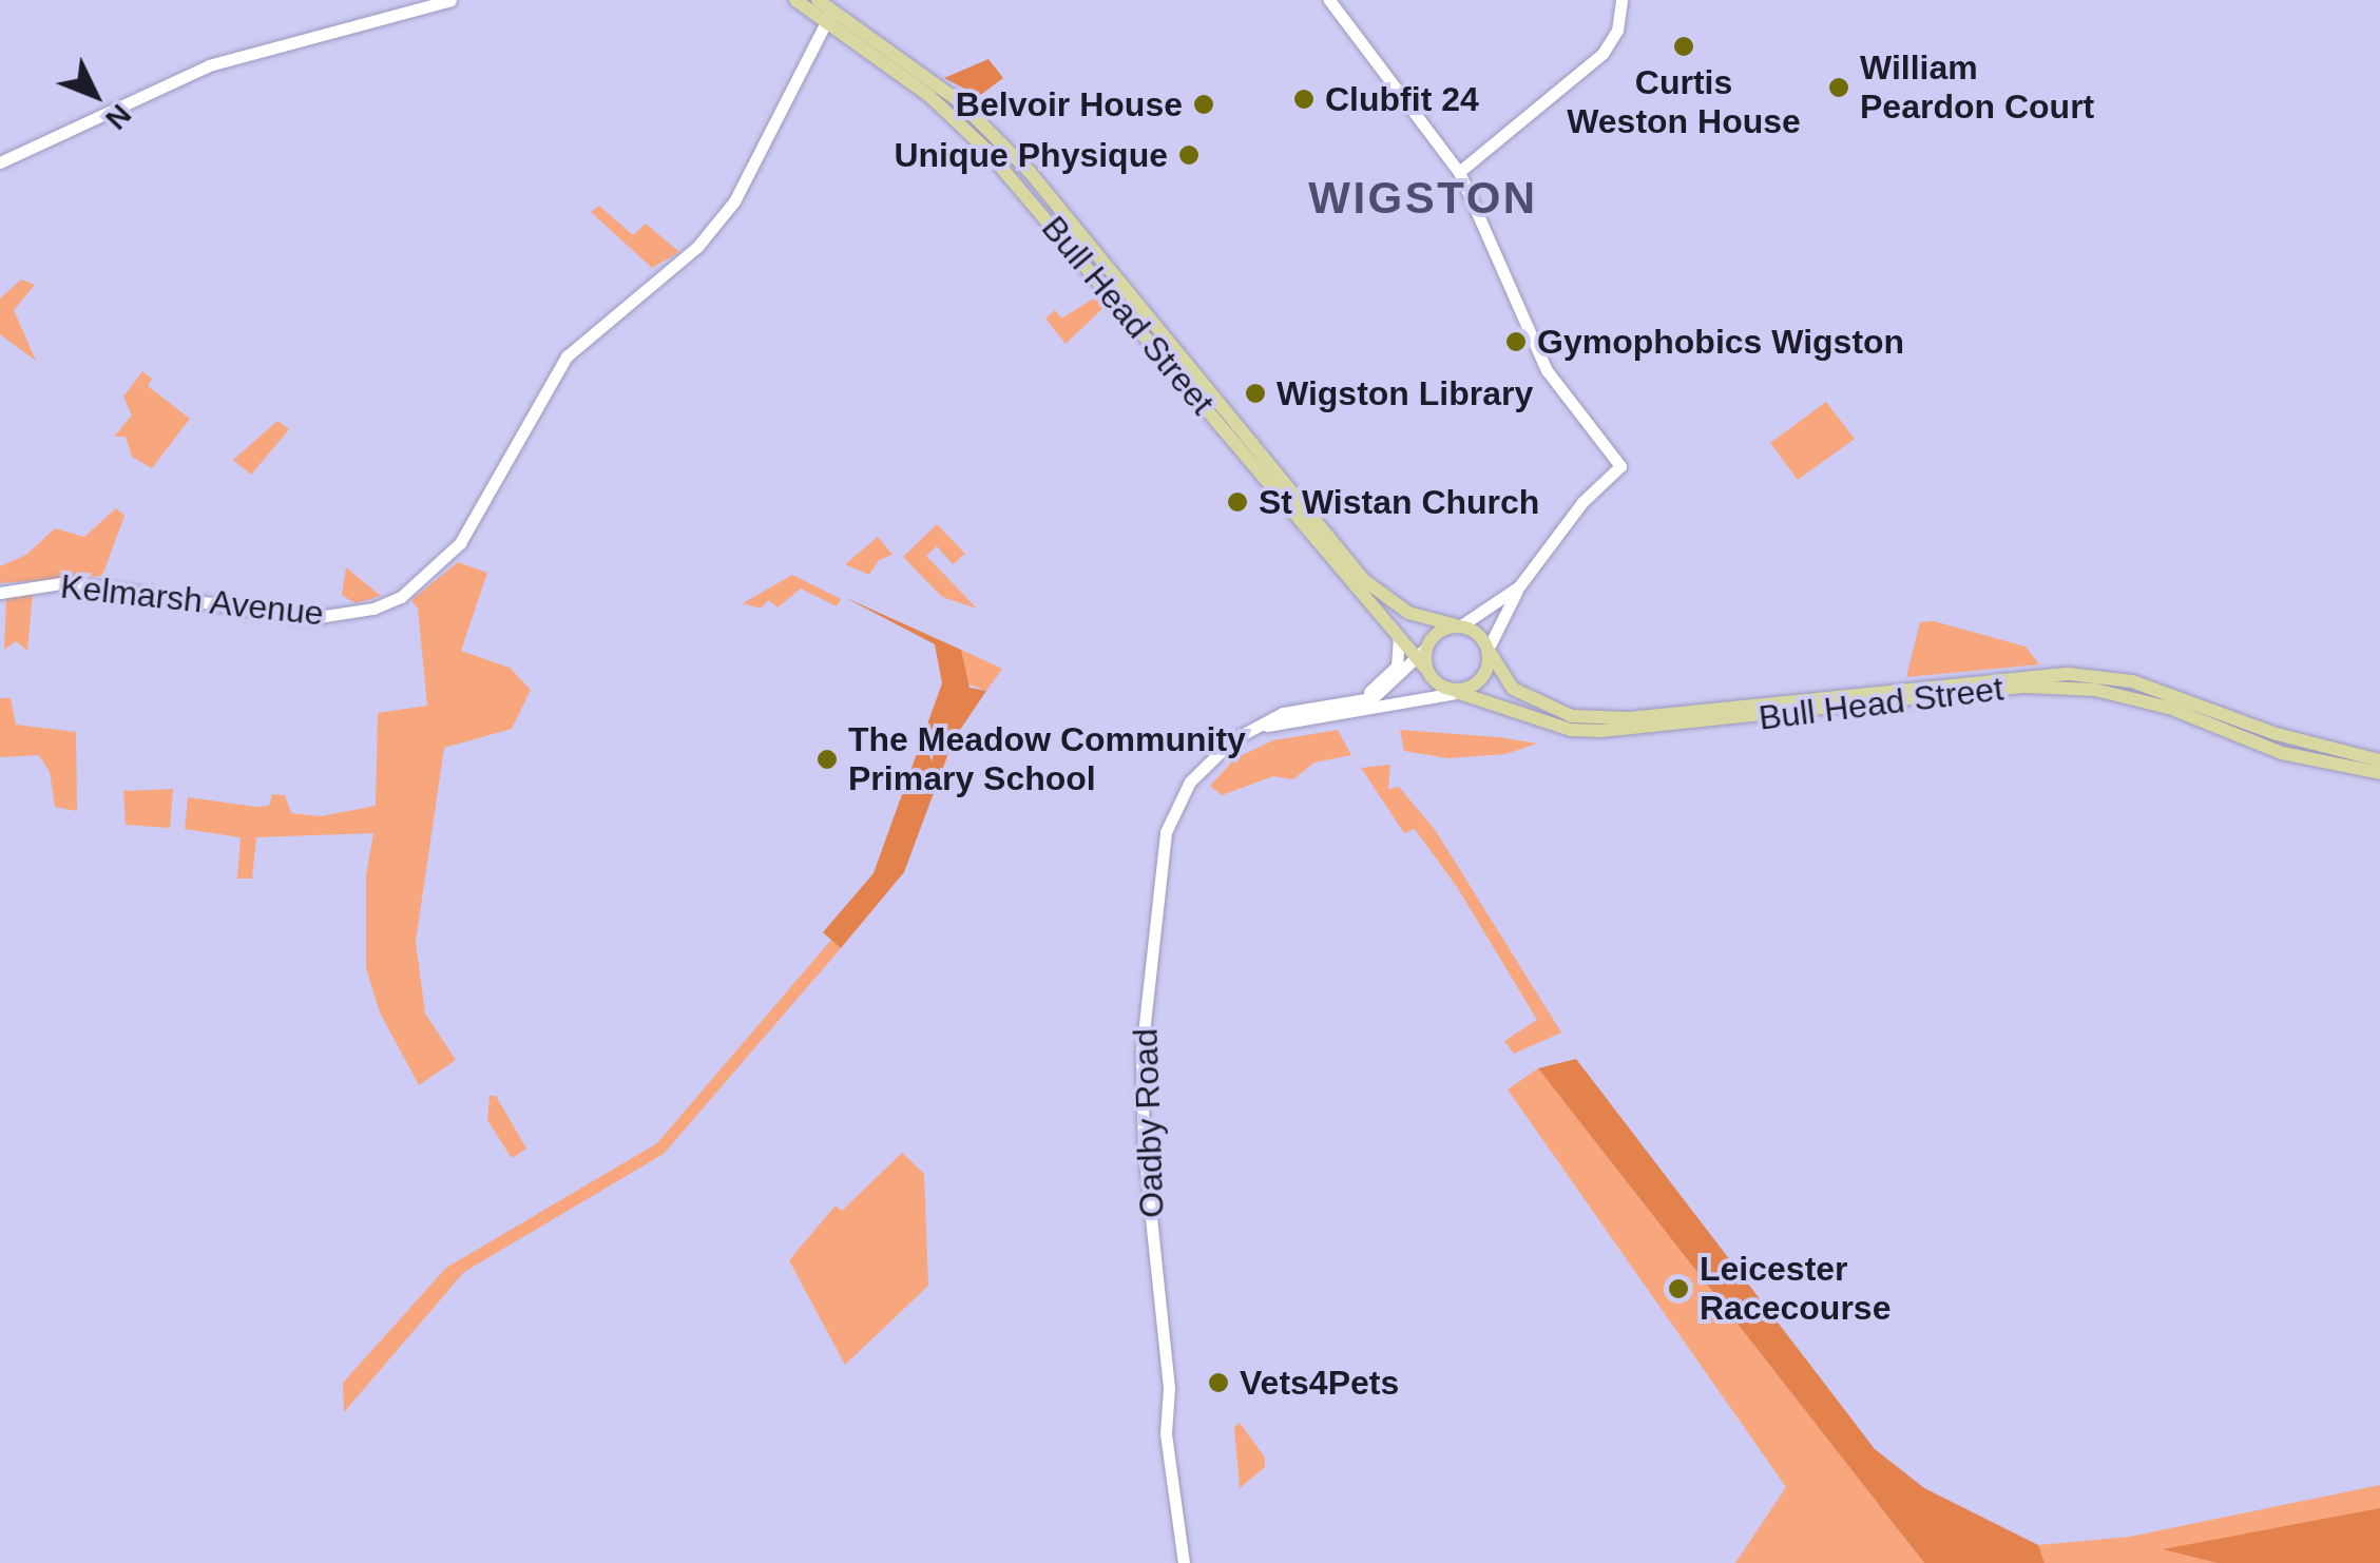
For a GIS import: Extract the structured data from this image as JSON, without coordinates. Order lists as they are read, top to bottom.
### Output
{
  "streets": {
    "main road": ["Bull Head Street", "Kelmarsh Avenue", "Oadby Road"]
  },
  "crossings": [
    ["Bull Head Street", "Kelmarsh Avenue"],
    ["Bull Head Street", "Oadby Road"]
  ],
  "districts": ["WIGSTON"],
  "places": [
    "Curtis Weston House",
    "William Peardon Court",
    "Clubfit 24",
    "Belvoir House",
    "Unique Physique",
    "Gymophobics Wigston",
    "Wigston Library",
    "St Wistan Church",
    "The Meadow Community Primary School",
    "Leicester Racecourse",
    "Vets4Pets"
  ],
  "north": "bottom right"
}
